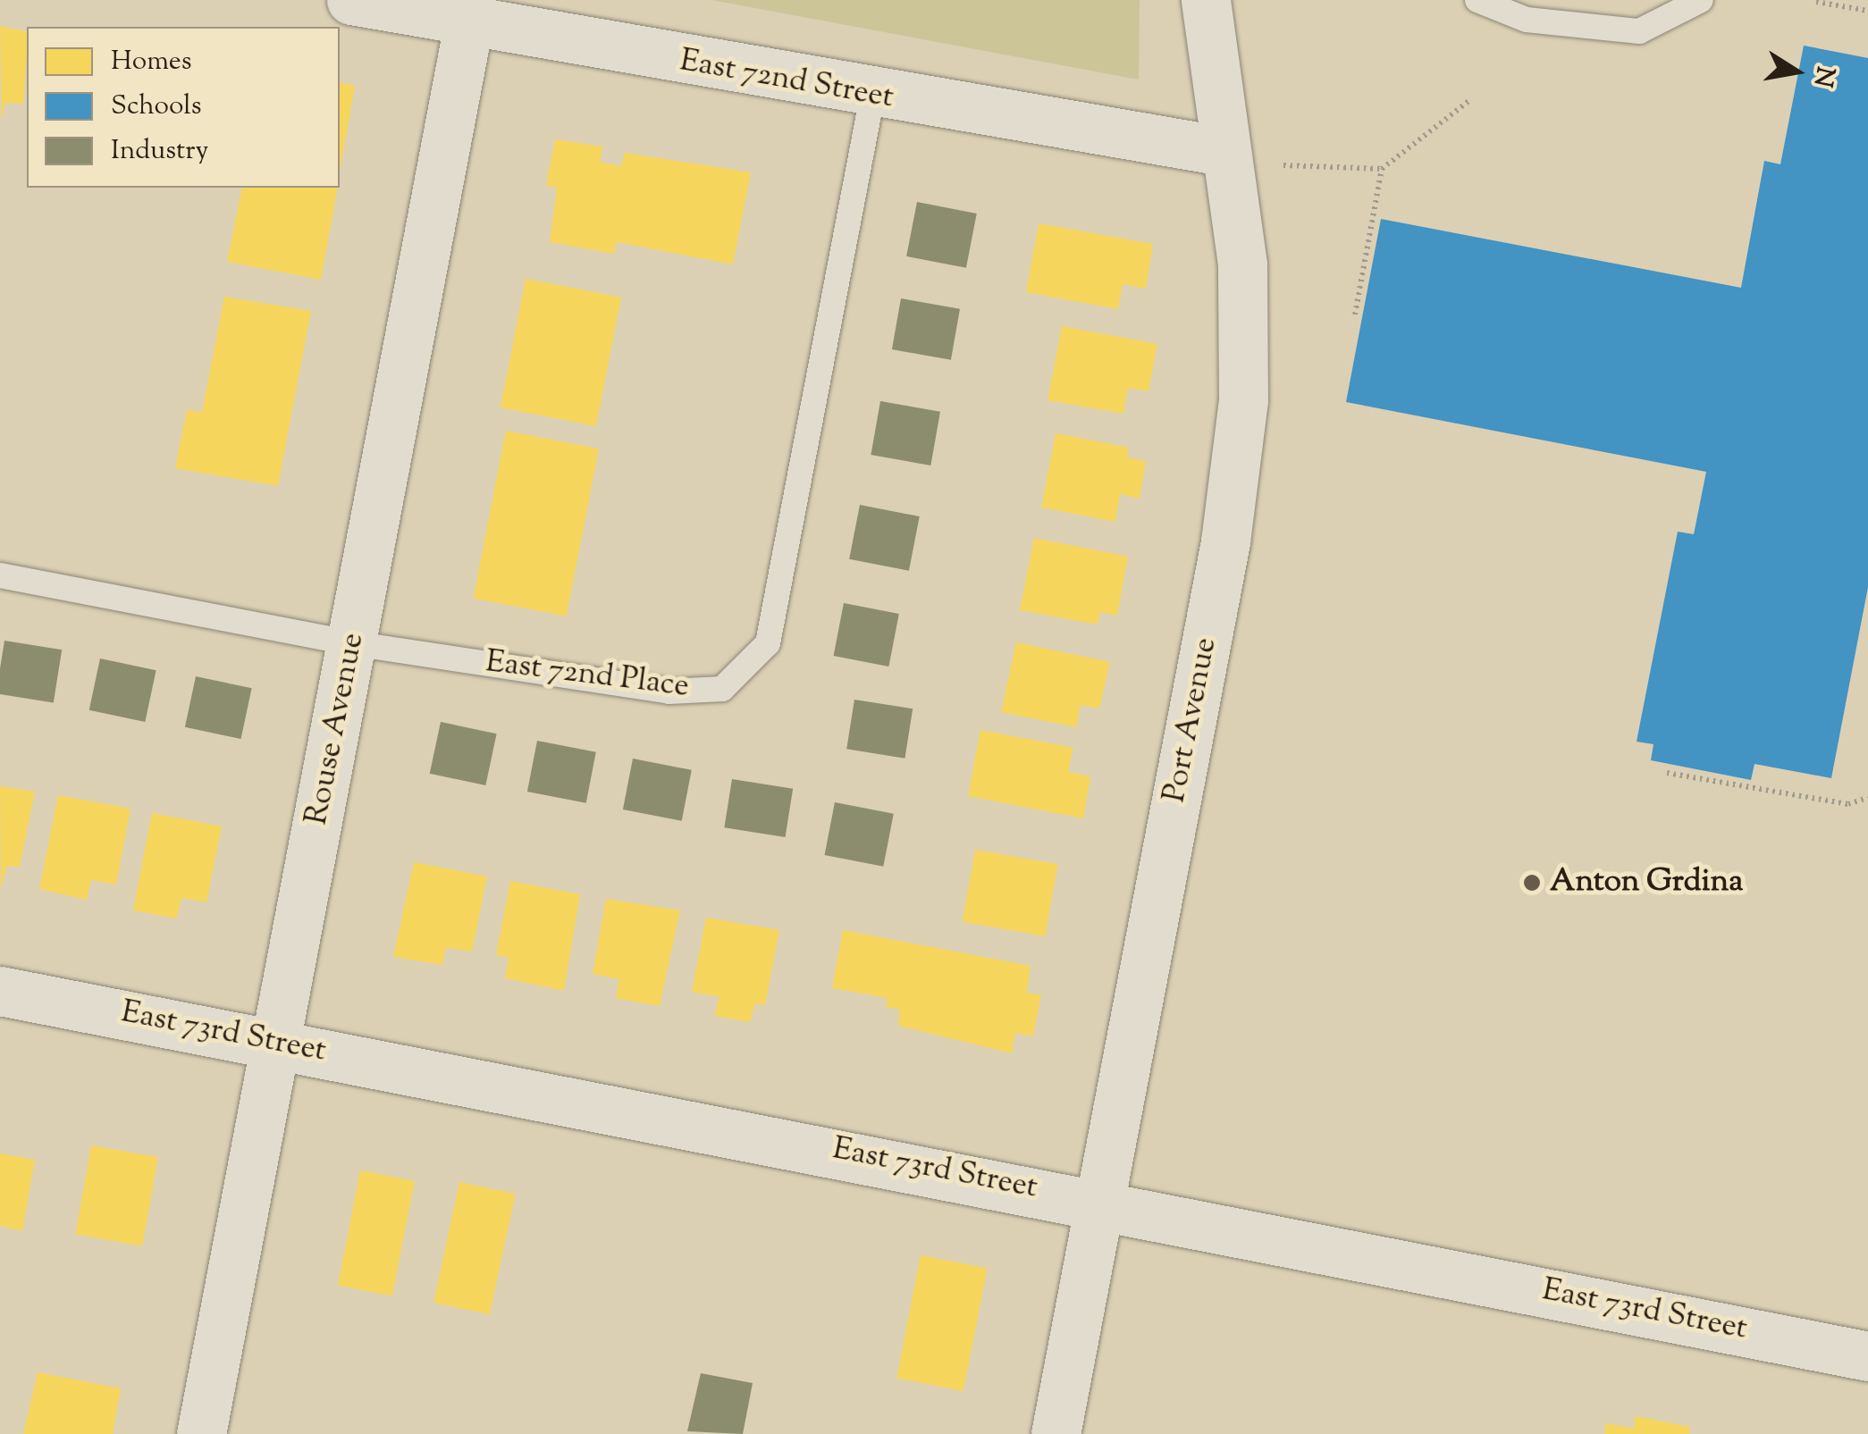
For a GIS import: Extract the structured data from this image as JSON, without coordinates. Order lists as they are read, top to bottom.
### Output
{
  "streets": {
    "street": [
      "East 72nd Street",
      "Port Avenue",
      "Rouse Avenue",
      "East 73rd Street"
    ],
    "lane": ["East 72nd Place"]
  },
  "crossings": [
    ["East 72nd Street", "East 72nd Place"],
    ["East 72nd Street", "Port Avenue"],
    ["East 72nd Street", "Rouse Avenue"],
    ["East 72nd Place", "Rouse Avenue"],
    ["Port Avenue", "East 73rd Street"],
    ["Rouse Avenue", "East 73rd Street"]
  ],
  "places": ["Anton Grdina"],
  "legend": ["Homes", "Schools", "Industry"],
  "north": "right"
}
